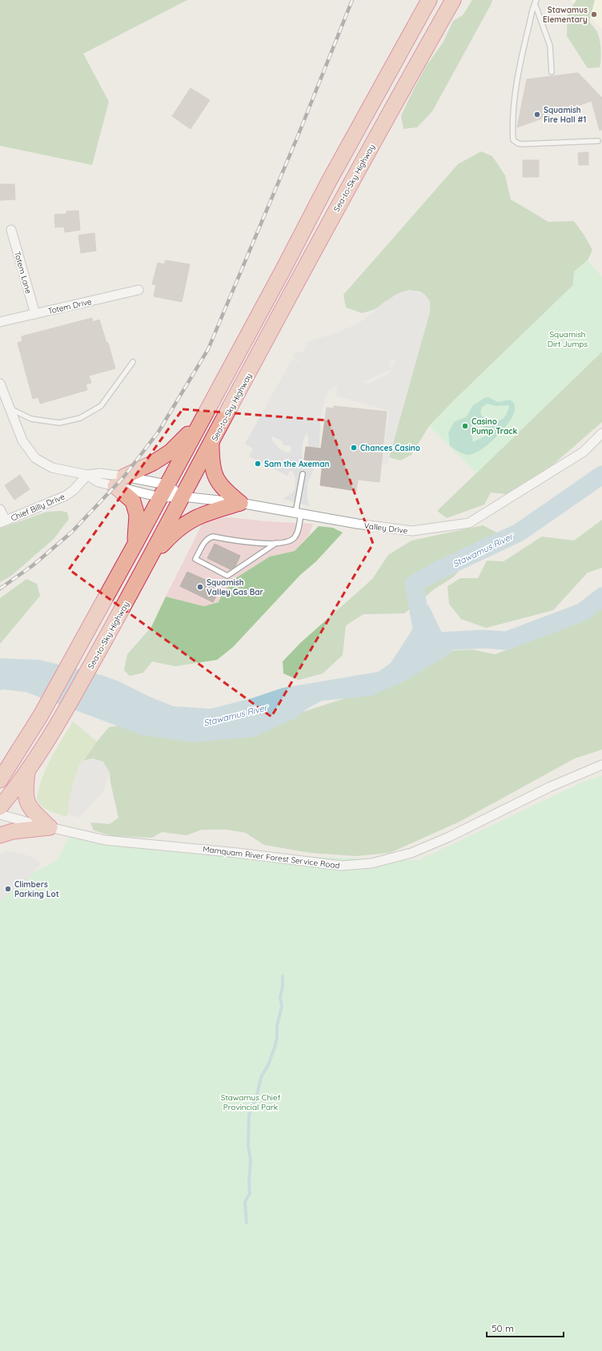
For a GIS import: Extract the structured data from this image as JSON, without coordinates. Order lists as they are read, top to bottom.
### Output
{
  "streets": {
    "highway": ["Sea-to-Sky Highway"],
    "street": [
      "Totem Lane",
      "Totem Drive",
      "Chief Billy Drive",
      "Valley Drive",
      "Mamquam River Forest Service Road"
    ]
  },
  "crossings": [
    ["Sea-to-Sky Highway", "Valley Drive"],
    ["Totem Lane", "Totem Drive"]
  ],
  "water": ["Stawamus River"],
  "parks": ["Squamish Dirt Jumps", "Stawamus Chief Provincial Park"],
  "places": [
    "Stawamus Elementary",
    "Squamish Fire Hall #1",
    "Casino Pump Track",
    "Chances Casino",
    "Sam the Axeman",
    "Squamish Valley Gas Bar",
    "Climbers Parking Lot"
  ],
  "scale_bar": "50 m"
}
